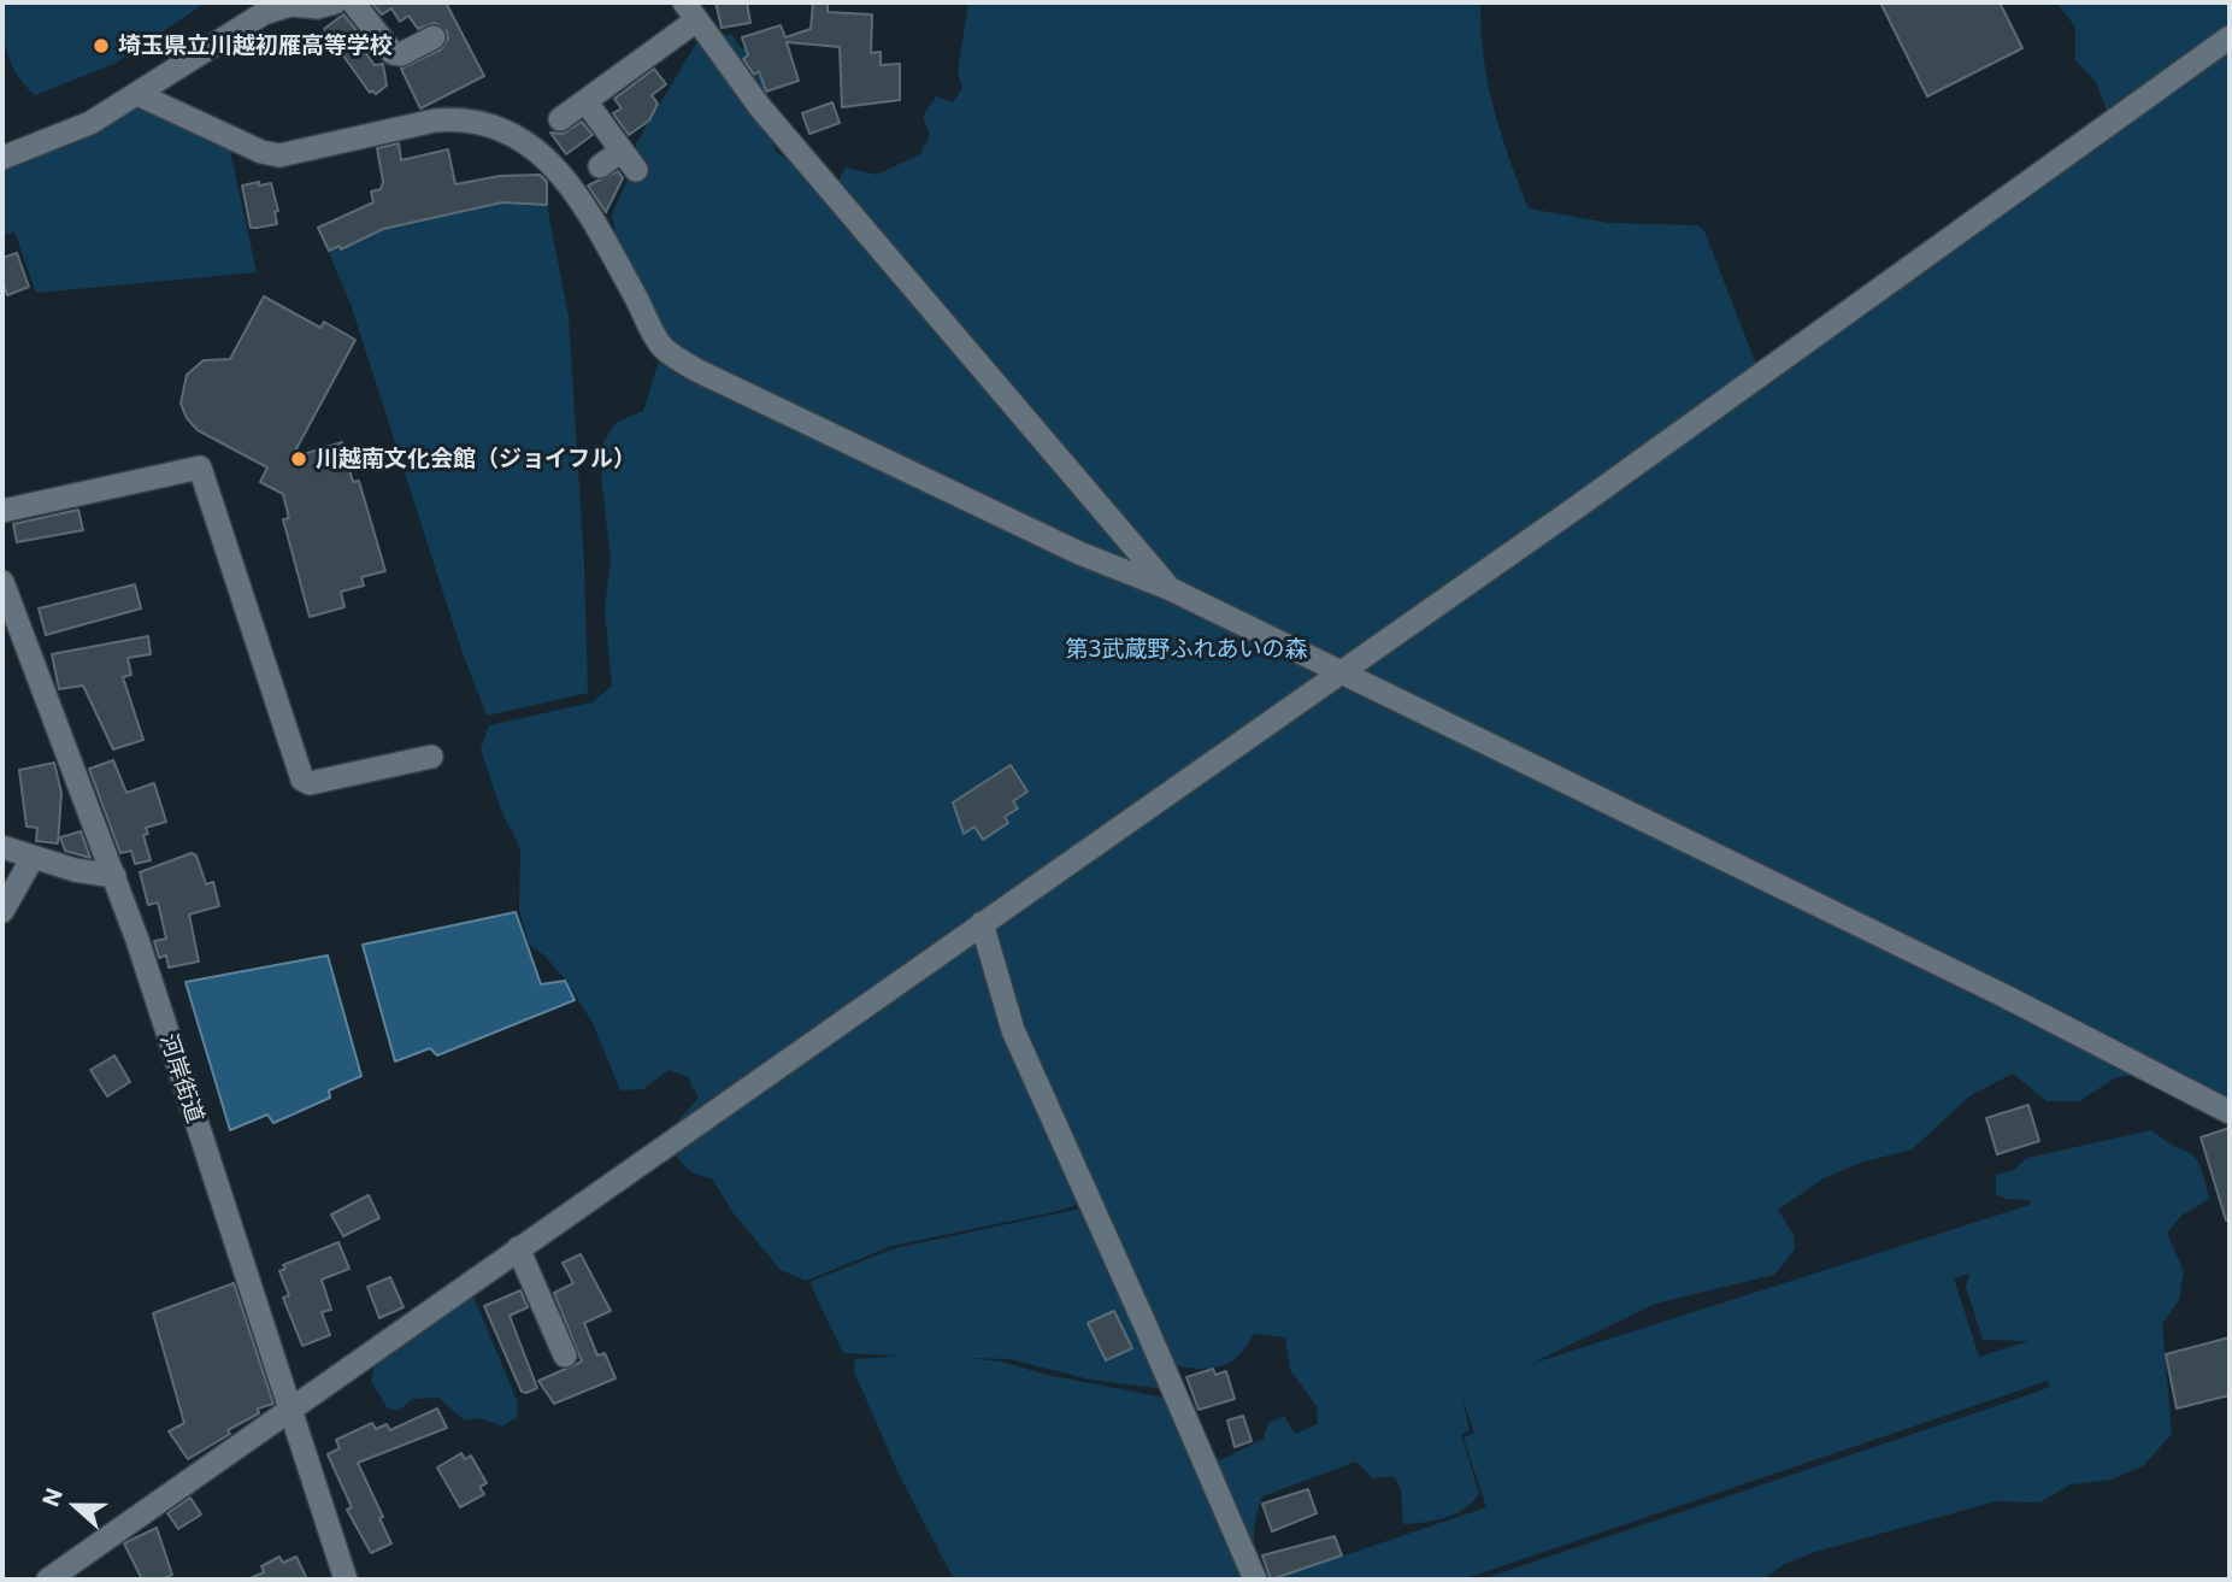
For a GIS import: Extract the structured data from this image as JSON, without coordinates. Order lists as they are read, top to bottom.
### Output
{
  "streets": {
    "street": ["河岸街道"]
  },
  "parks": ["第3武蔵野ふれあいの森"],
  "places": ["埼玉県立川越初雁高等学校", "川越南文化会館（ジョイフル）"],
  "north": "left"
}
